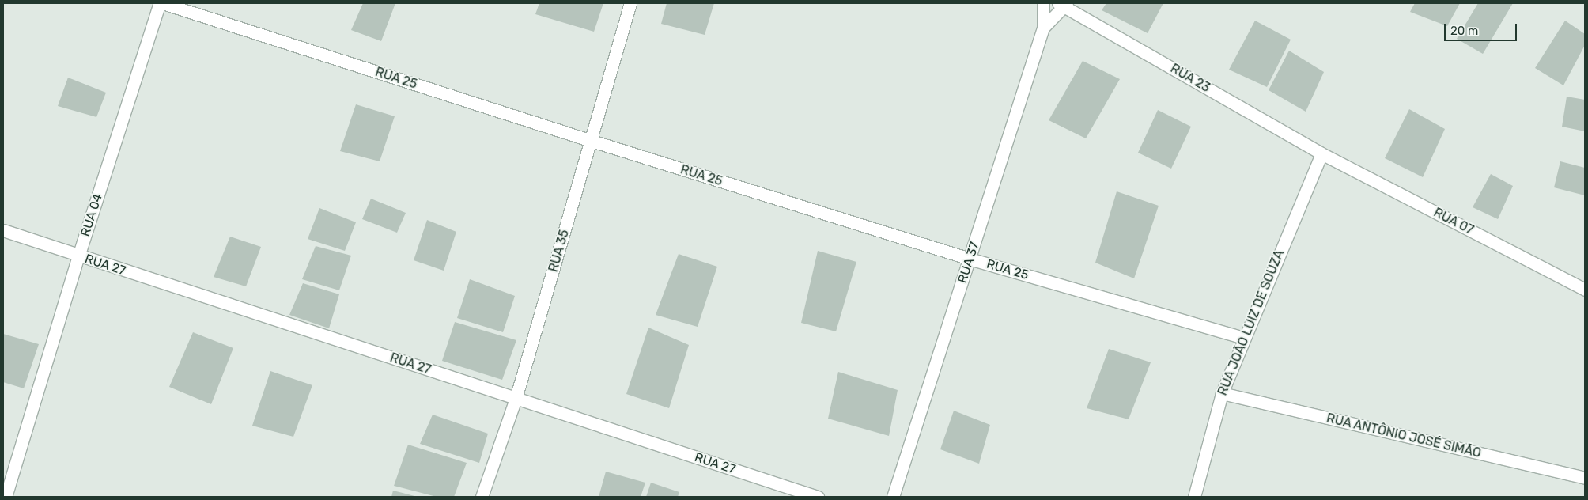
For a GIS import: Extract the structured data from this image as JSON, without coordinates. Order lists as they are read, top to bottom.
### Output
{
  "streets": {
    "street": [
      "RUA 25",
      "RUA 23",
      "RUA 04",
      "RUA 07",
      "RUA 35",
      "RUA 37",
      "RUA 27",
      "RUA JOÃO LUIZ DE SOUZA",
      "RUA ANTÔNIO JOSÉ SIMÃO"
    ]
  },
  "crossings": [
    ["RUA 25", "RUA 04"],
    ["RUA 25", "RUA 35"],
    ["RUA 25", "RUA 37"],
    ["RUA 25", "RUA JOÃO LUIZ DE SOUZA"],
    ["RUA 23", "RUA 07"],
    ["RUA 23", "RUA 37"],
    ["RUA 23", "RUA JOÃO LUIZ DE SOUZA"],
    ["RUA 04", "RUA 27"],
    ["RUA 07", "RUA JOÃO LUIZ DE SOUZA"],
    ["RUA 35", "RUA 27"],
    ["RUA JOÃO LUIZ DE SOUZA", "RUA ANTÔNIO JOSÉ SIMÃO"]
  ],
  "scale_bar": "20 m"
}
